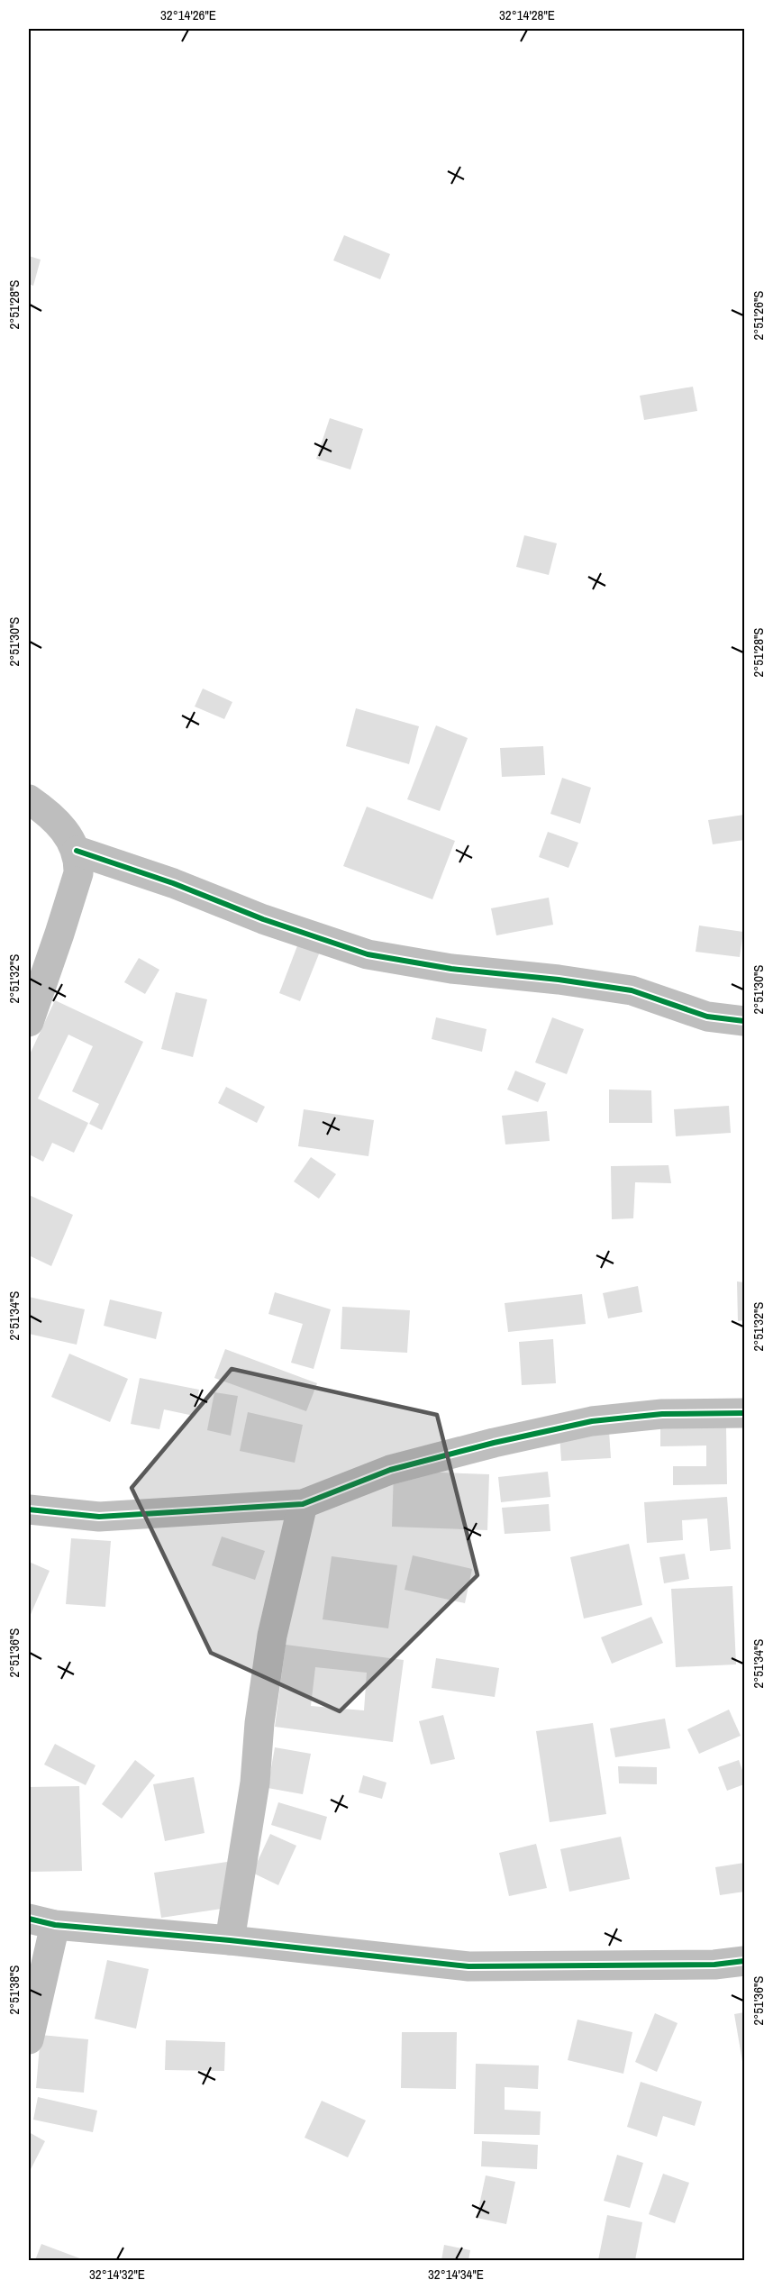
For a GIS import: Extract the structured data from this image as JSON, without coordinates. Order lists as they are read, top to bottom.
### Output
{
  "coordinates": [
    "32°14'26\"E",
    "32°14'28\"E",
    "2°51'28\"S",
    "2°51'26\"S",
    "2°51'30\"S",
    "2°51'32\"S",
    "2°51'34\"S",
    "2°51'36\"S",
    "2°51'38\"S",
    "32°14'32\"E",
    "32°14'34\"E"
  ]
}
